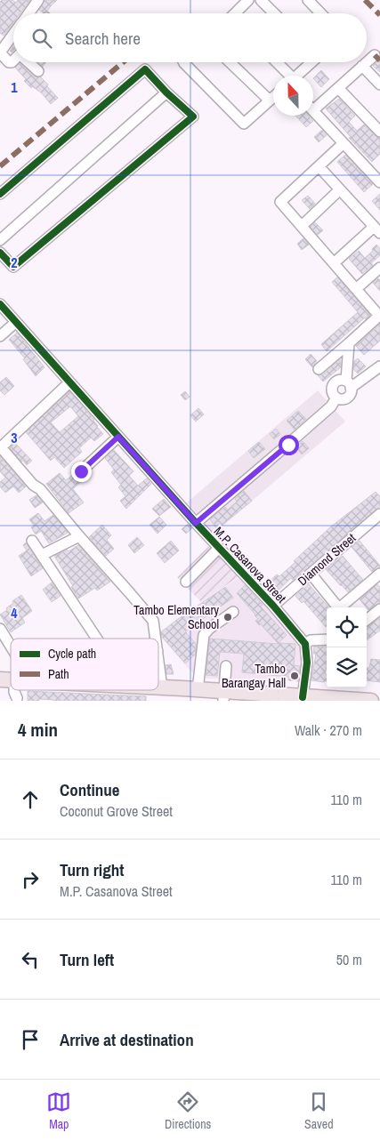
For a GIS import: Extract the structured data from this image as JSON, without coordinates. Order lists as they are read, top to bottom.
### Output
{
  "streets": {
    "street": ["Diamond Street", "M.P. Casanova Street"]
  },
  "crossings": [
    ["Diamond Street", "M.P. Casanova Street"]
  ],
  "places": ["Tambo Elementary School", "Tambo Barangay Hall"],
  "legend": ["Cycle path", "Path"],
  "north": "top",
  "page": {
    "search": "Search here",
    "heading": ["4 min", "Walk · 270 m"],
    "list": [
      ["Continue", "Coconut Grove Street", "110 m"],
      ["Turn right", "M.P. Casanova Street", "110 m"],
      ["Turn left", "50 m"],
      "Arrive at destination"
    ],
    "nav": ["Map", "Directions", "Saved"]
  },
  "grid": {
    "rows": [
      "1",
      "2",
      "3",
      "4"
    ]
  }
}
